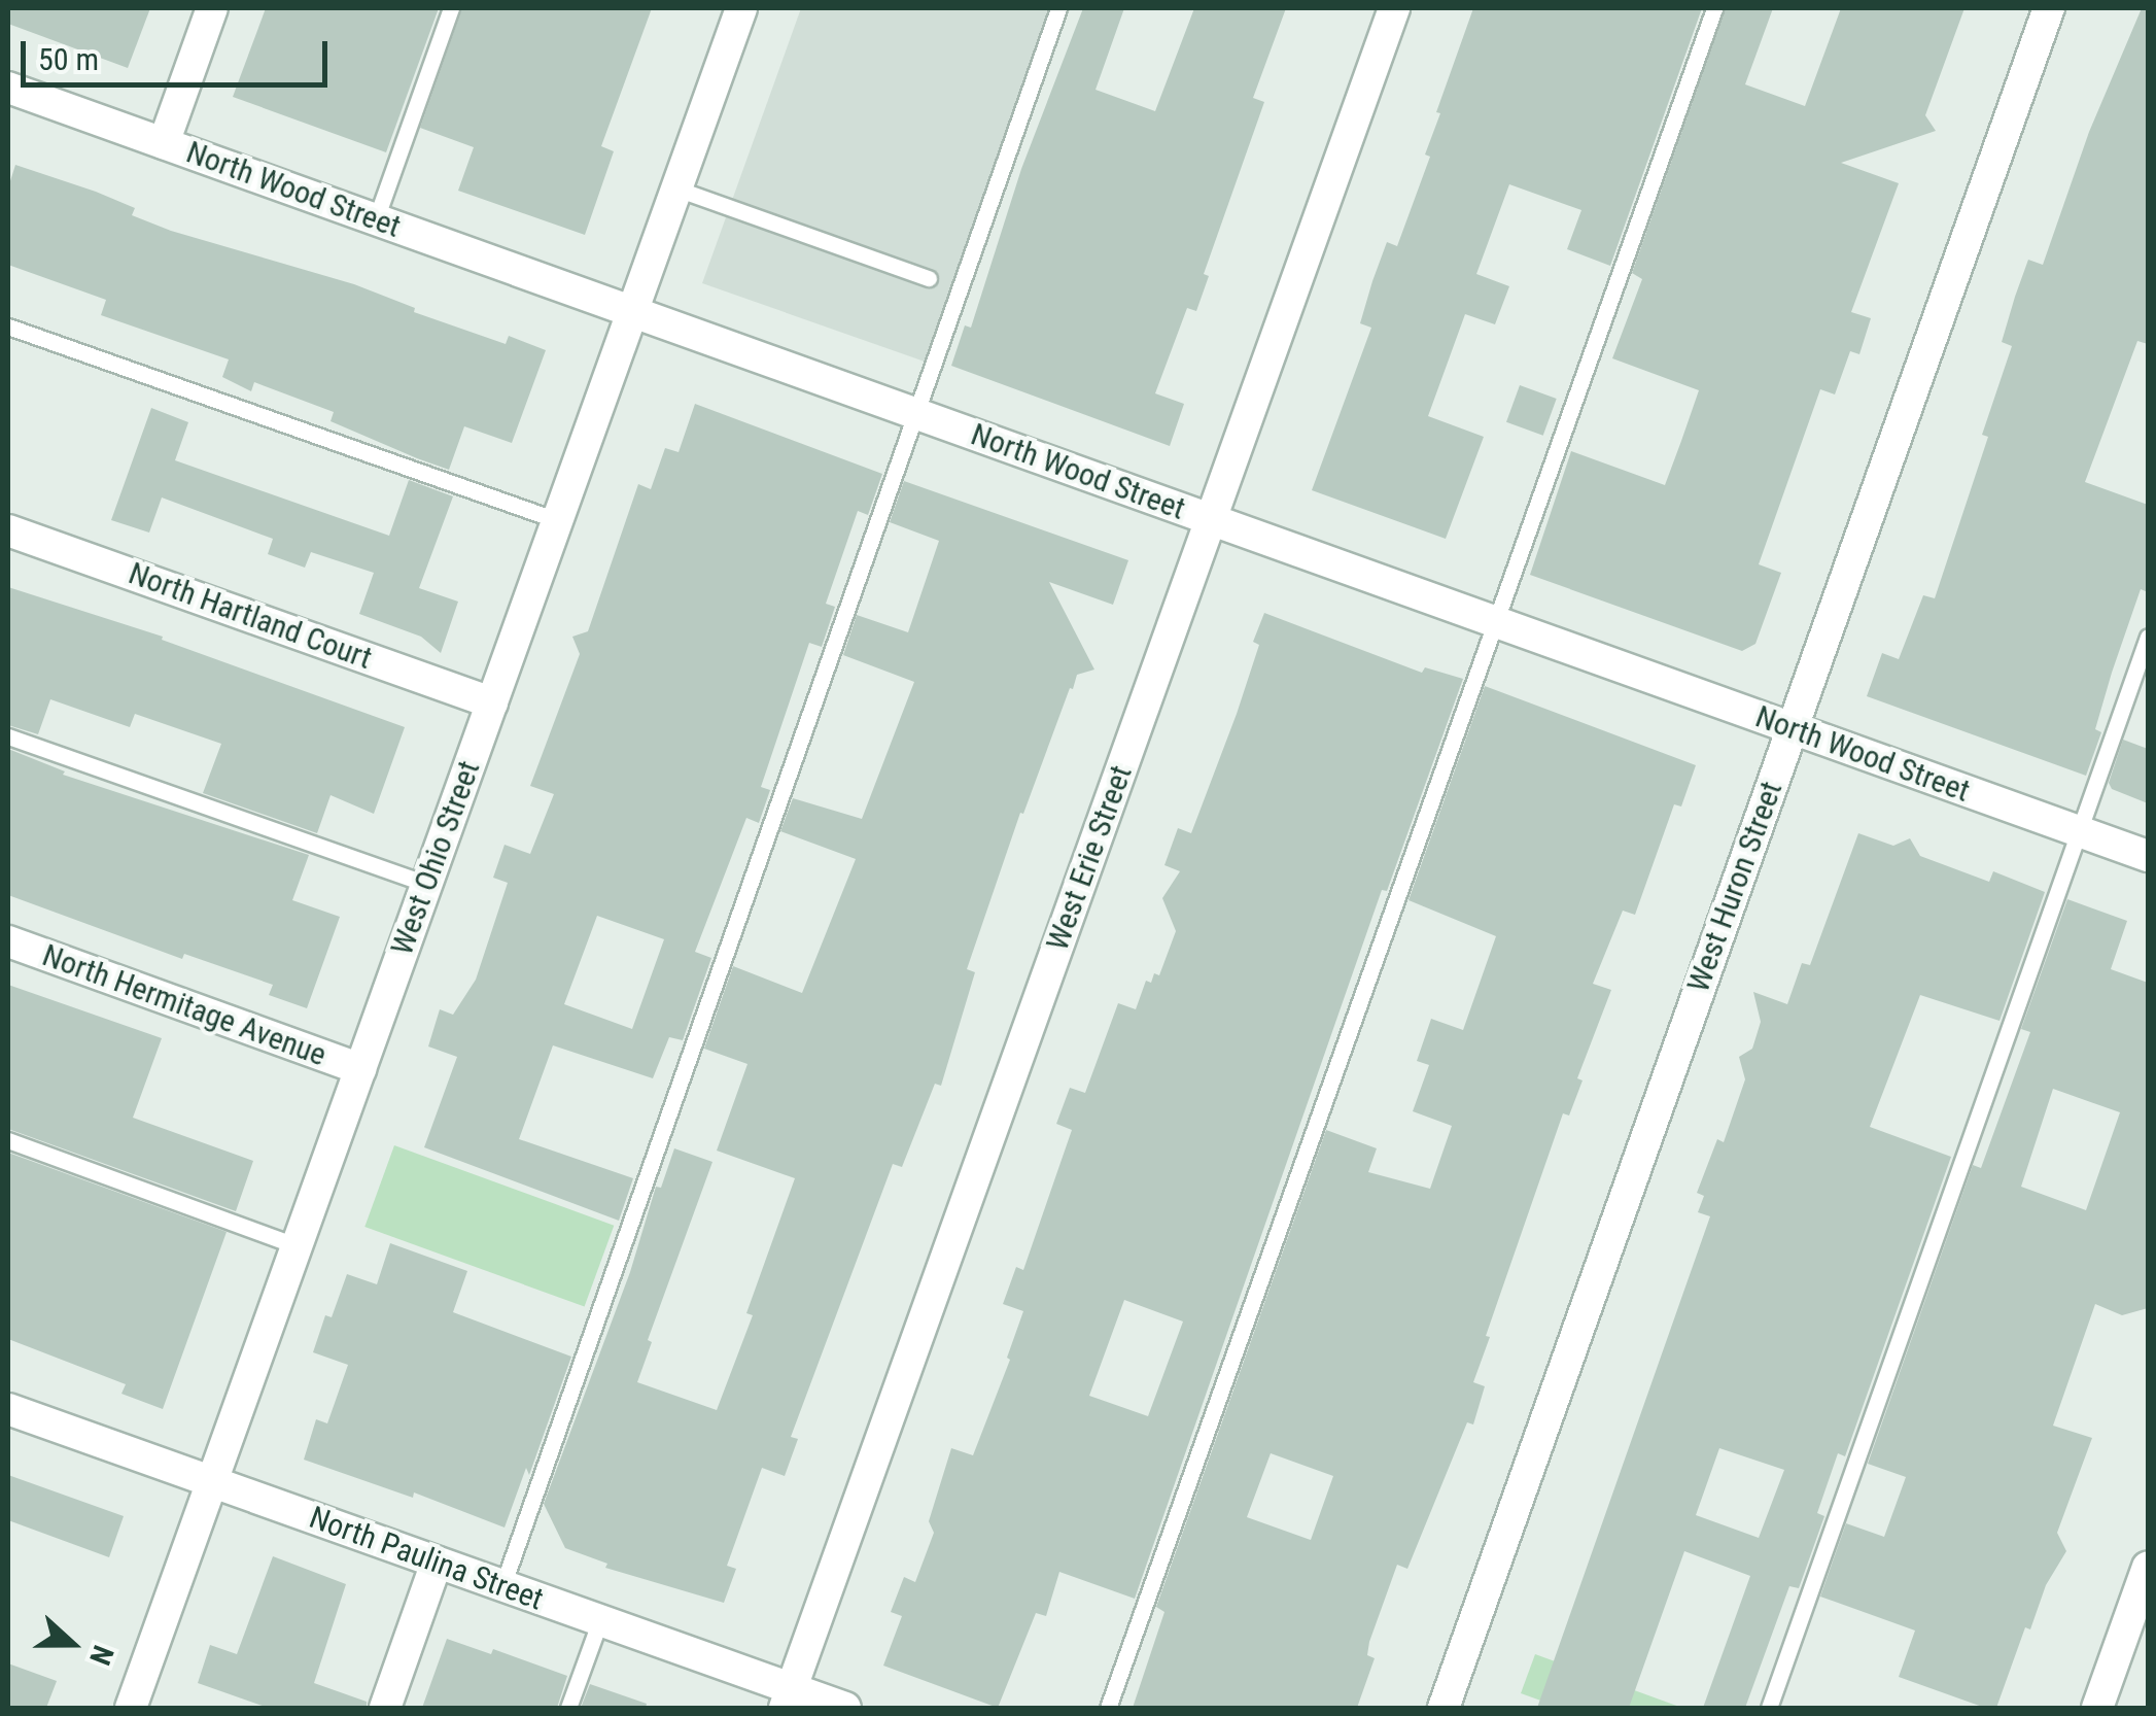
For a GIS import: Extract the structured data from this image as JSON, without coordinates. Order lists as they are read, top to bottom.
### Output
{
  "streets": {
    "street": [
      "North Wood Street",
      "North Hartland Court",
      "West Ohio Street",
      "West Erie Street",
      "West Huron Street",
      "North Hermitage Avenue",
      "North Paulina Street"
    ]
  },
  "crossings": [
    ["North Wood Street", "West Ohio Street"],
    ["North Wood Street", "West Erie Street"],
    ["North Wood Street", "West Huron Street"],
    ["North Hartland Court", "West Ohio Street"],
    ["West Ohio Street", "North Hermitage Avenue"],
    ["West Ohio Street", "North Paulina Street"],
    ["West Erie Street", "North Paulina Street"]
  ],
  "scale_bar": "50 m",
  "north": "right"
}
